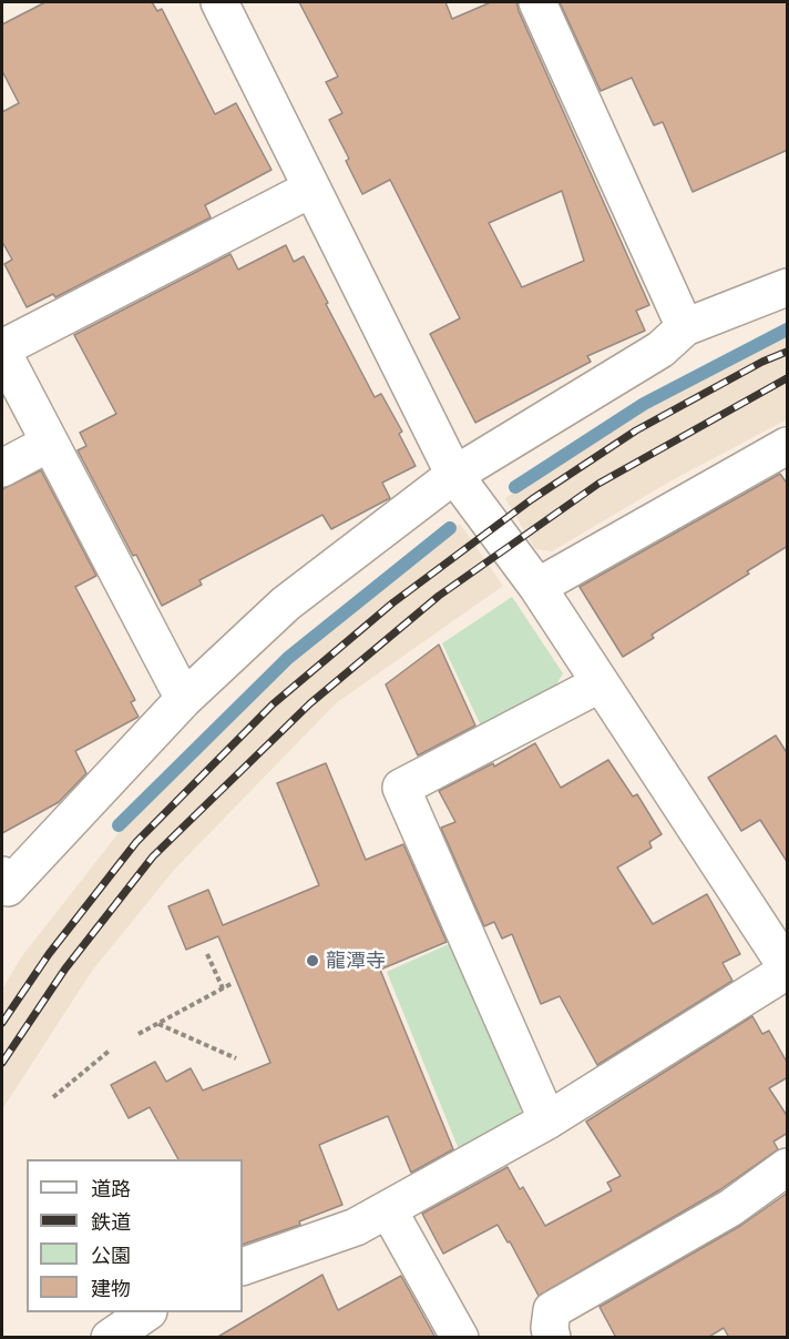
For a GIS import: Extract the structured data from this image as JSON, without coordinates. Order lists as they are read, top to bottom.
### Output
{
  "places": ["龍潭寺"],
  "legend": [
    "道路",
    "鉄道",
    "公園",
    "建物"
  ]
}
